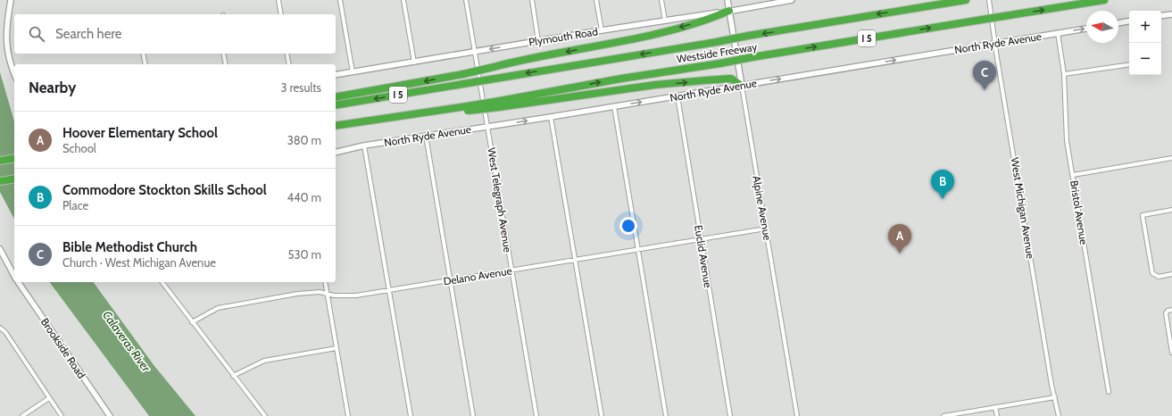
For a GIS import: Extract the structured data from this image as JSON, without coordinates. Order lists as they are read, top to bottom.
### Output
{
  "streets": {
    "highway": ["I 5", "Westside Freeway"],
    "street": [
      "Plymouth Road",
      "North Ryde Avenue",
      "West Telegraph Avenue",
      "Alpine Avenue",
      "West Michigan Avenue",
      "Bristol Avenue",
      "Euclid Avenue",
      "Delano Avenue",
      "Brookside Road"
    ]
  },
  "crossings": [
    ["Plymouth Road", "West Telegraph Avenue"],
    ["Plymouth Road", "Alpine Avenue"],
    ["North Ryde Avenue", "West Telegraph Avenue"],
    ["North Ryde Avenue", "Alpine Avenue"],
    ["North Ryde Avenue", "West Michigan Avenue"],
    ["North Ryde Avenue", "Bristol Avenue"],
    ["North Ryde Avenue", "Euclid Avenue"],
    ["West Telegraph Avenue", "Delano Avenue"],
    ["Alpine Avenue", "Delano Avenue"],
    ["Euclid Avenue", "Delano Avenue"]
  ],
  "one_way": ["North Ryde Avenue"],
  "water": ["Calaveras River"],
  "north": "left",
  "page": {
    "map_buttons": ["+", "−"],
    "search": "Search here",
    "pins": ["C", "B", "A"],
    "heading": ["Nearby", "3 results"],
    "list": [
      {
        "mark": "A",
        "name": "Hoover Elementary School",
        "note": "School",
        "value": "380 m"
      },
      {
        "mark": "B",
        "name": "Commodore Stockton Skills School",
        "note": "Place",
        "value": "440 m"
      },
      {
        "mark": "C",
        "name": "Bible Methodist Church",
        "note": "Church · West Michigan Avenue",
        "value": "530 m"
      }
    ]
  }
}
